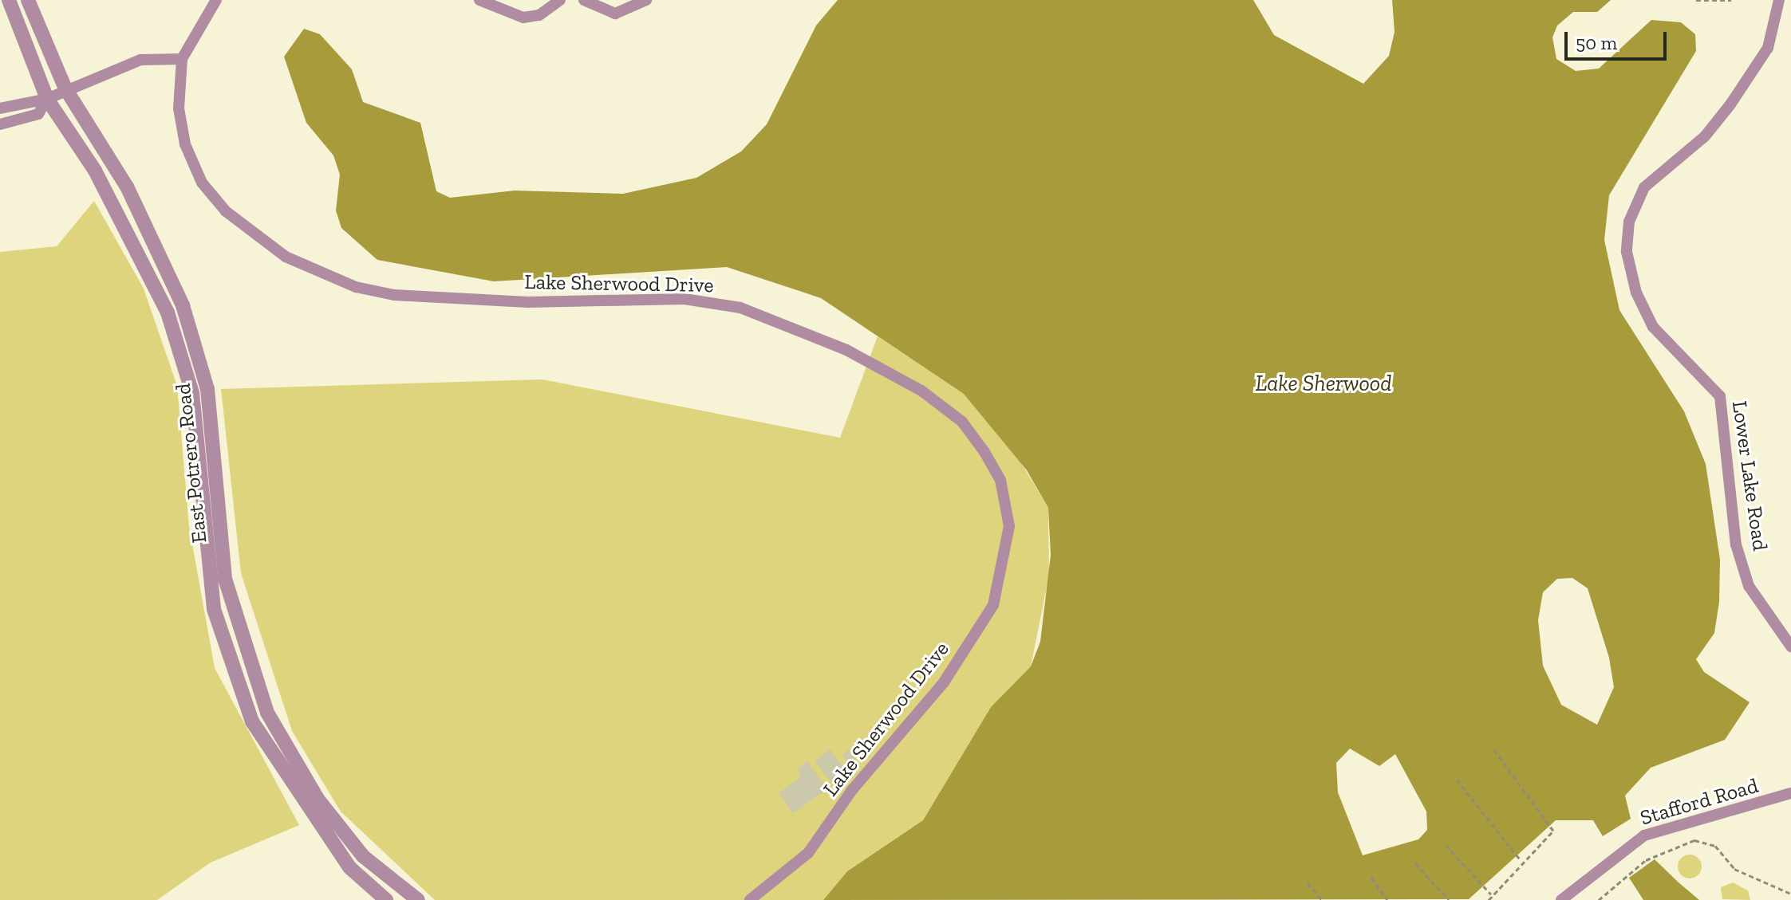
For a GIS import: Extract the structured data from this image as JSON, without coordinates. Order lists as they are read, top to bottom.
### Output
{
  "streets": {
    "street": [
      "Lake Sherwood Drive",
      "East Potrero Road",
      "Lower Lake Road",
      "Stafford Road"
    ]
  },
  "water": ["Lake Sherwood"],
  "scale_bar": "50 m"
}
